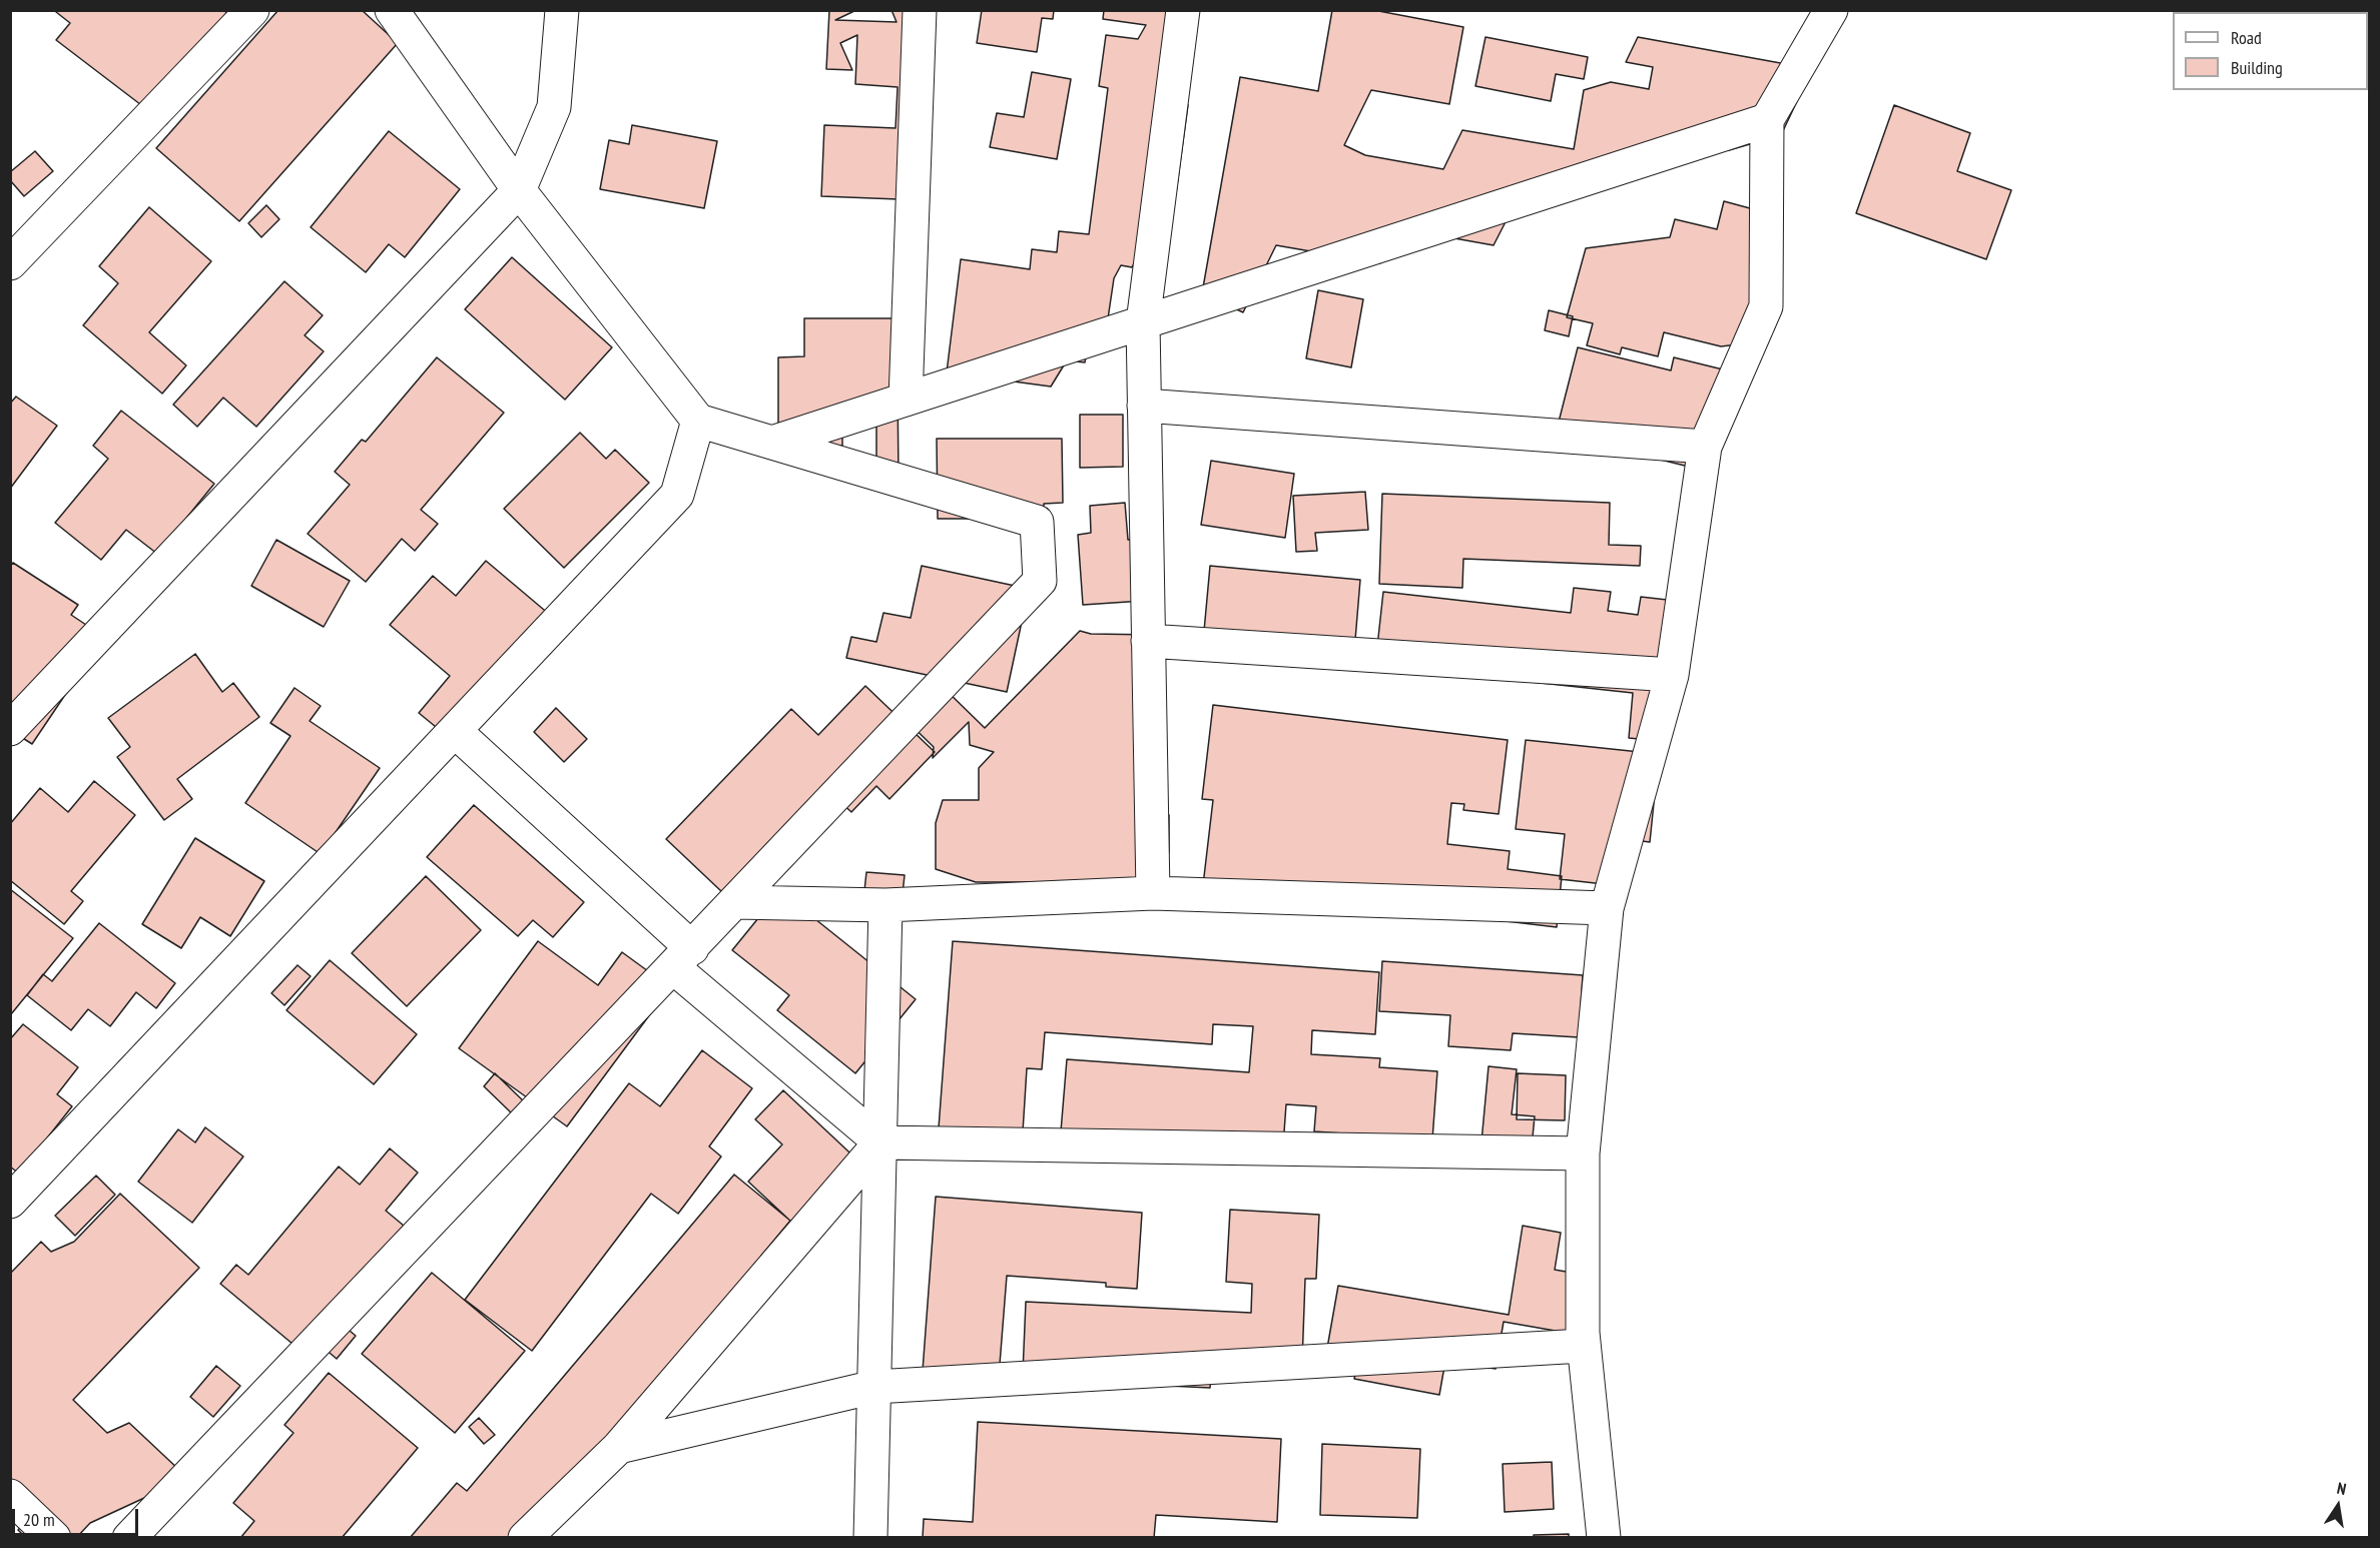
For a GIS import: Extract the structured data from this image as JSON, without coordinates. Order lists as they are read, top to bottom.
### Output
{
  "legend": ["Road", "Building"],
  "scale_bar": "20 m",
  "north": "top"
}
